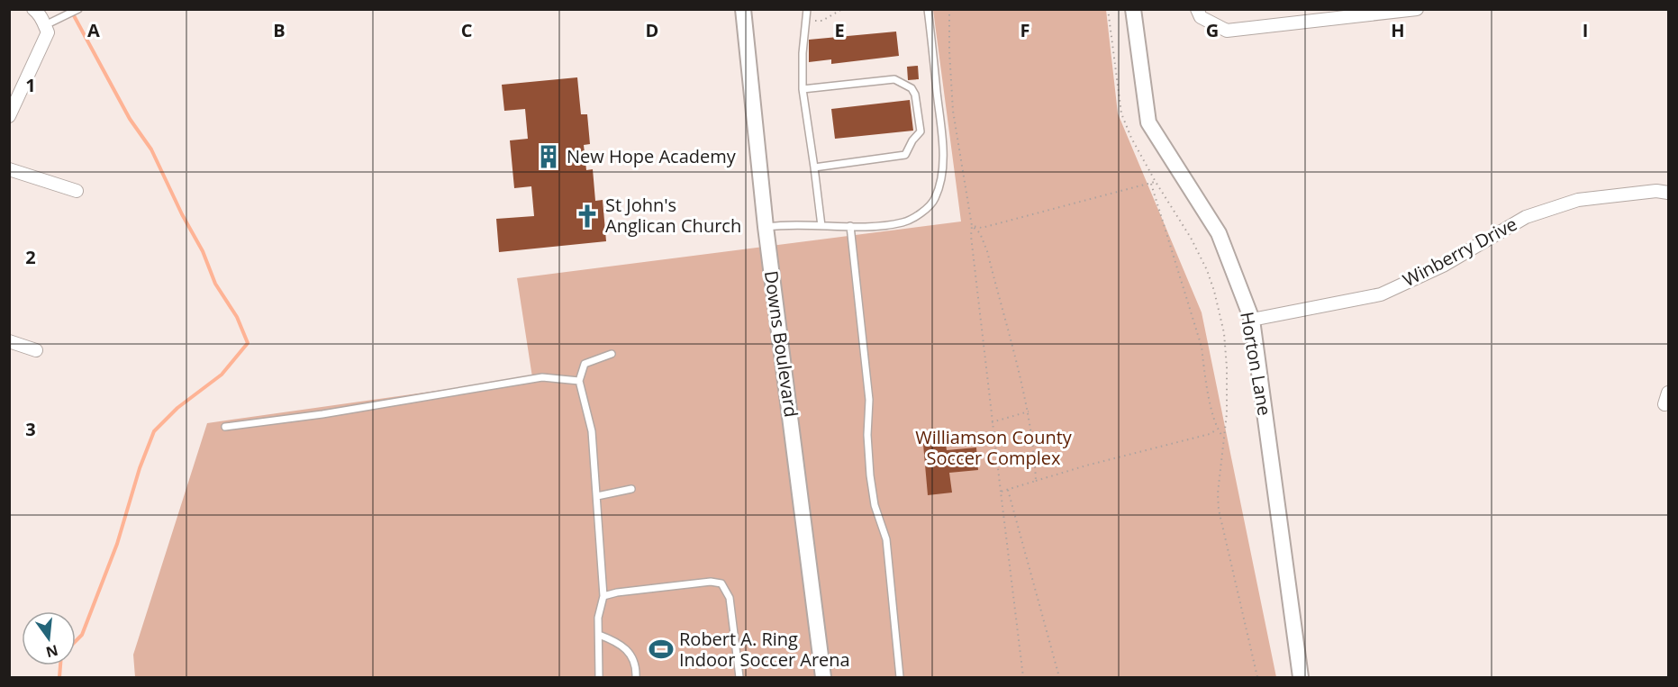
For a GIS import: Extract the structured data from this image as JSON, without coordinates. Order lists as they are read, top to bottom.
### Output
{
  "streets": {
    "street": ["Winberry Drive", "Downs Boulevard", "Horton Lane"]
  },
  "crossings": [
    ["Winberry Drive", "Horton Lane"]
  ],
  "parks": ["Williamson County Soccer Complex"],
  "places": {
    "building": ["New Hope Academy"],
    "church": ["St John's Anglican Church"],
    "sports": ["Robert A. Ring Indoor Soccer Arena"]
  },
  "north": "bottom",
  "grid": {
    "columns": [
      "A",
      "B",
      "C",
      "D",
      "E",
      "F",
      "G",
      "H",
      "I"
    ],
    "rows": ["1", "2", "3"]
  }
}
